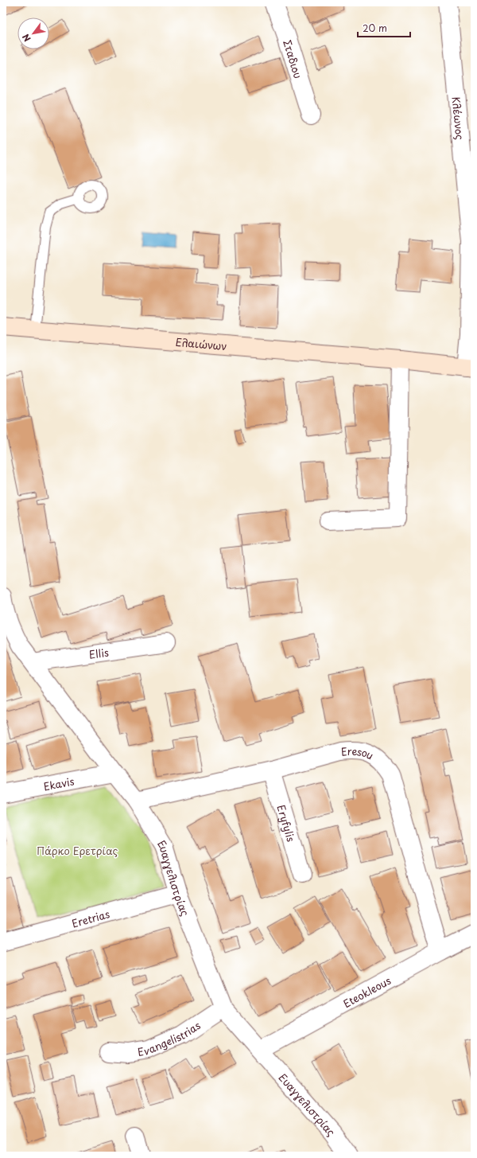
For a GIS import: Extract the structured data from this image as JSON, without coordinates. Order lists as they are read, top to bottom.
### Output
{
  "streets": {
    "main road": ["Ελαιώνων"],
    "street": [
      "Σταδιου",
      "Κλέωνος",
      "Ellis",
      "Eresou",
      "Ekavis",
      "Eryfylis",
      "Ευαγγελιστρίας",
      "Eretrias",
      "Eteokleous",
      "Evangelistrias"
    ]
  },
  "crossings": [
    ["Κλέωνος", "Ελαιώνων"],
    ["Ellis", "Ευαγγελιστρίας"],
    ["Eresou", "Eryfylis"],
    ["Eresou", "Ευαγγελιστρίας"],
    ["Eresou", "Eteokleous"],
    ["Ekavis", "Ευαγγελιστρίας"],
    ["Ευαγγελιστρίας", "Eretrias"],
    ["Ευαγγελιστρίας", "Eteokleous"],
    ["Ευαγγελιστρίας", "Evangelistrias"]
  ],
  "parks": ["Πάρκο Ερετρίας"],
  "scale_bar": "20 m",
  "north": "bottom left"
}
